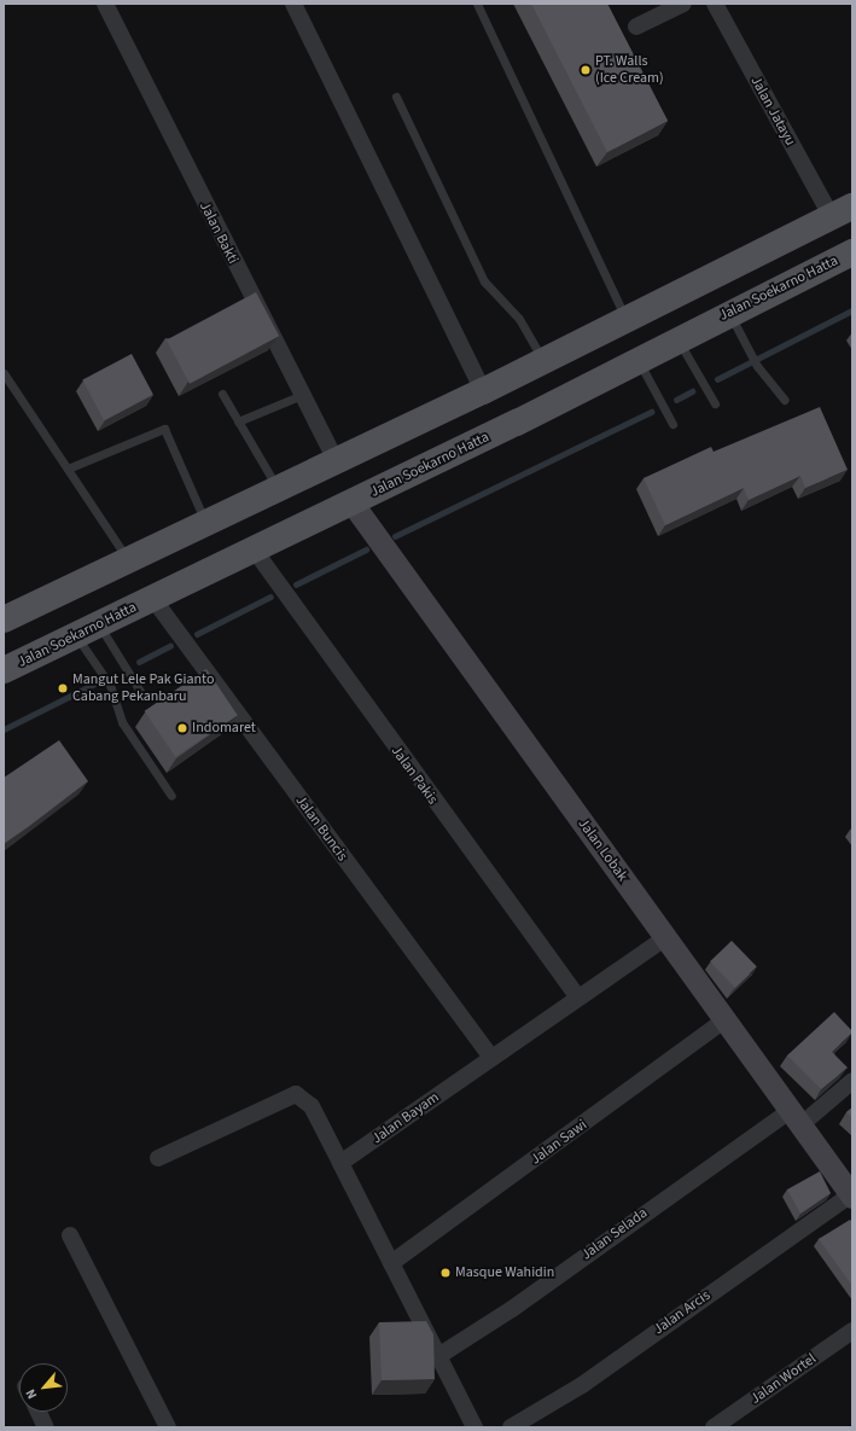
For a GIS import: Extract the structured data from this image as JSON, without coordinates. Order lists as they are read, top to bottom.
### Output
{
  "streets": {
    "main road": ["Jalan Soekarno Hatta", "Jalan Lobak"],
    "street": [
      "Jalan Jatayu",
      "Jalan Bakti",
      "Jalan Pakis",
      "Jalan Buncis",
      "Jalan Bayam",
      "Jalan Sawi",
      "Jalan Selada",
      "Jalan Arcis",
      "Jalan Wortel"
    ]
  },
  "crossings": [
    ["Jalan Soekarno Hatta", "Jalan Pakis"],
    ["Jalan Soekarno Hatta", "Jalan Buncis"],
    ["Jalan Soekarno Hatta", "Jalan Lobak"],
    ["Jalan Pakis", "Jalan Bayam"],
    ["Jalan Buncis", "Jalan Bayam"],
    ["Jalan Lobak", "Jalan Bayam"],
    ["Jalan Lobak", "Jalan Sawi"],
    ["Jalan Lobak", "Jalan Selada"],
    ["Jalan Lobak", "Jalan Arcis"]
  ],
  "places": [
    "PT. Walls (Ice Cream)",
    "Mangut Lele Pak Gianto Cabang Pekanbaru",
    "Indomaret",
    "Masque Wahidin"
  ],
  "north": "bottom left"
}
